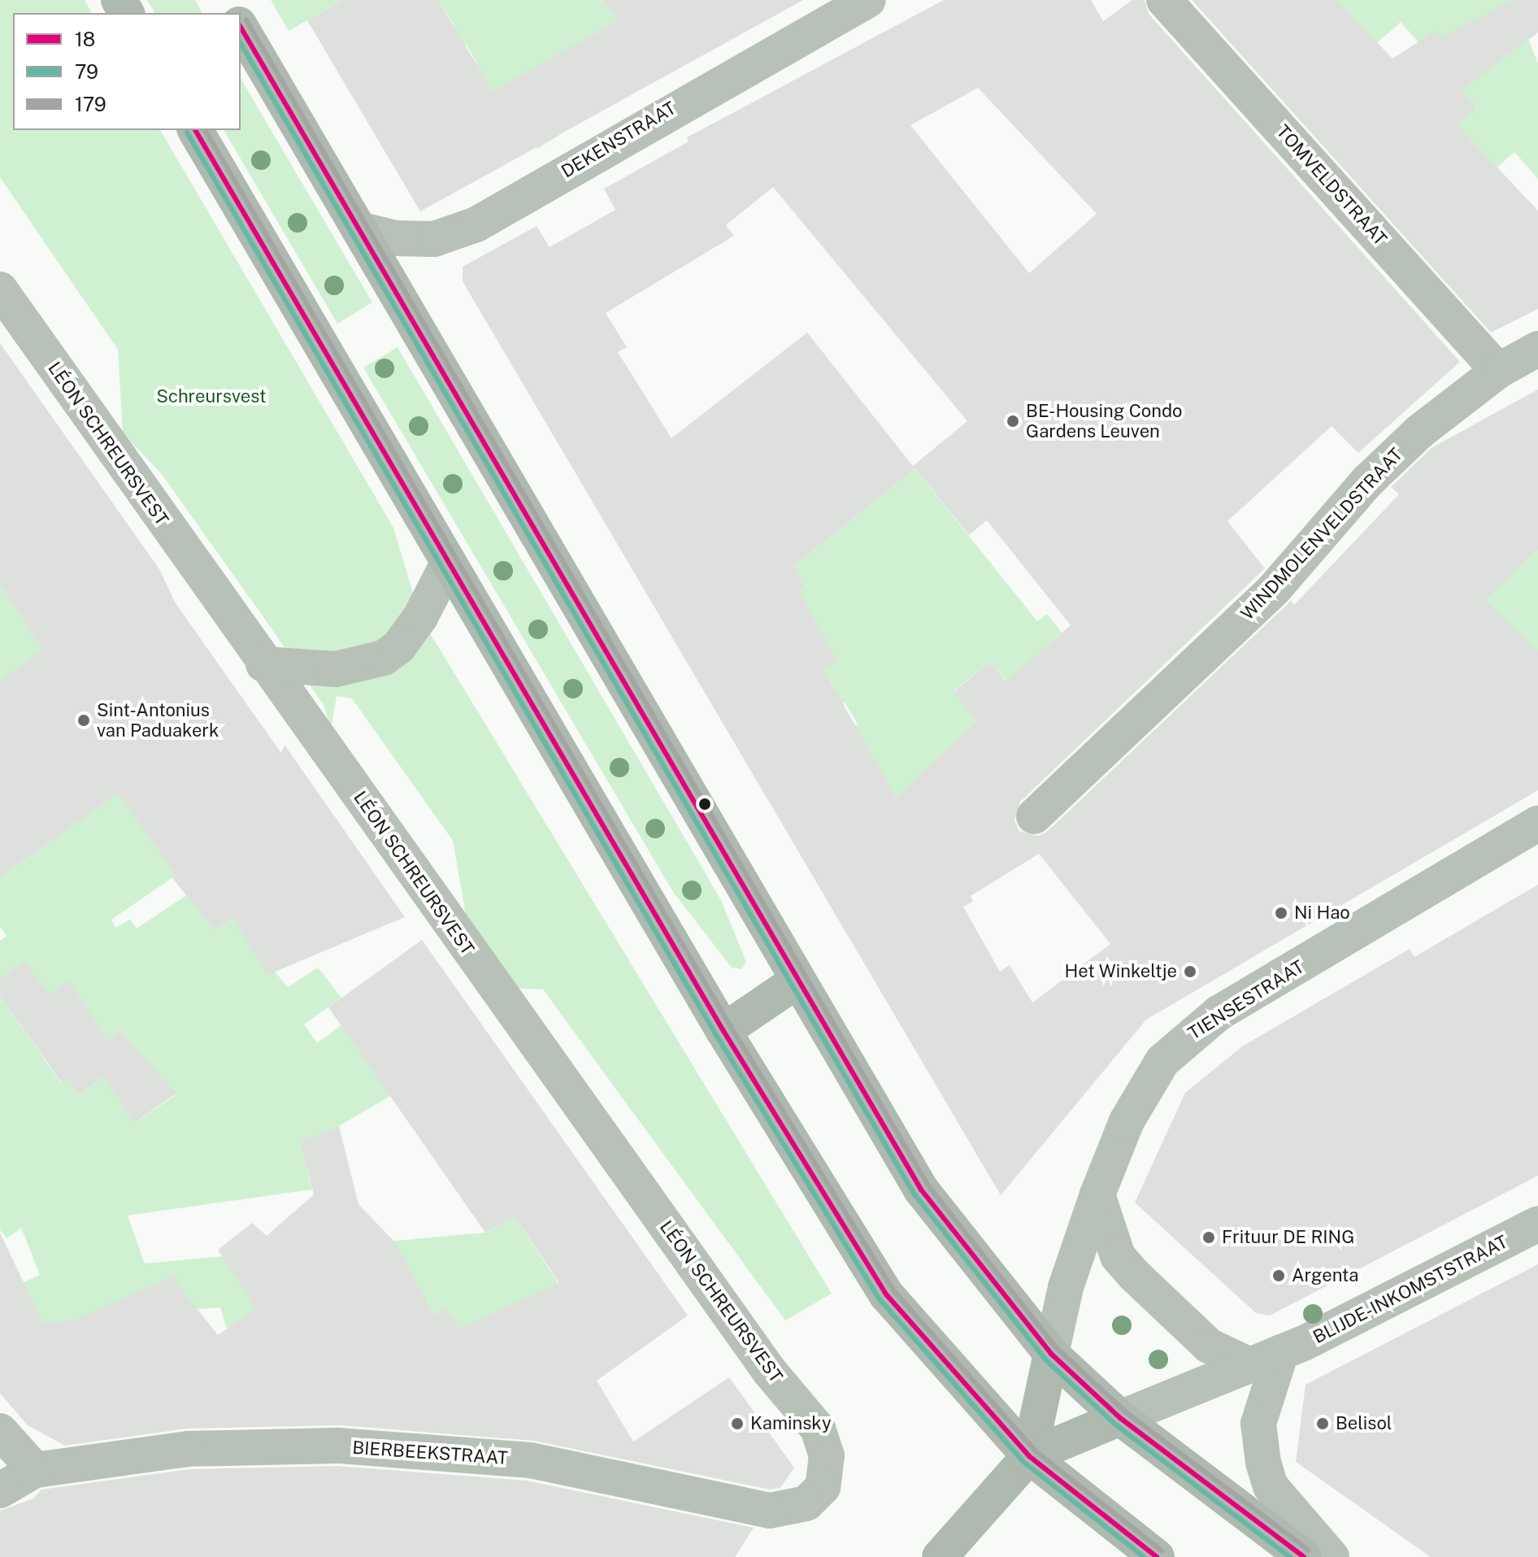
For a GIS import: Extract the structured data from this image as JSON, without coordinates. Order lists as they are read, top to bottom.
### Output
{
  "streets": {
    "street": [
      "DEKENSTRAAT",
      "TOMVELDSTRAAT",
      "LÉON SCHREURSVEST",
      "WINDMOLENVELDSTRAAT",
      "TIENSESTRAAT",
      "BLIJDE-INKOMSTSTRAAT",
      "BIERBEEKSTRAAT"
    ]
  },
  "crossings": [
    ["TOMVELDSTRAAT", "WINDMOLENVELDSTRAAT"],
    ["LÉON SCHREURSVEST", "BIERBEEKSTRAAT"]
  ],
  "parks": ["Schreursvest"],
  "places": [
    "BE-Housing Condo Gardens Leuven",
    "Sint-Antonius van Paduakerk",
    "Ni Hao",
    "Het Winkeltje",
    "Frituur DE RING",
    "Argenta",
    "Kaminsky",
    "Belisol"
  ],
  "lines": ["transit line 179", "transit line 18", "transit line 79"],
  "legend": ["18", "79", "179"]
}
